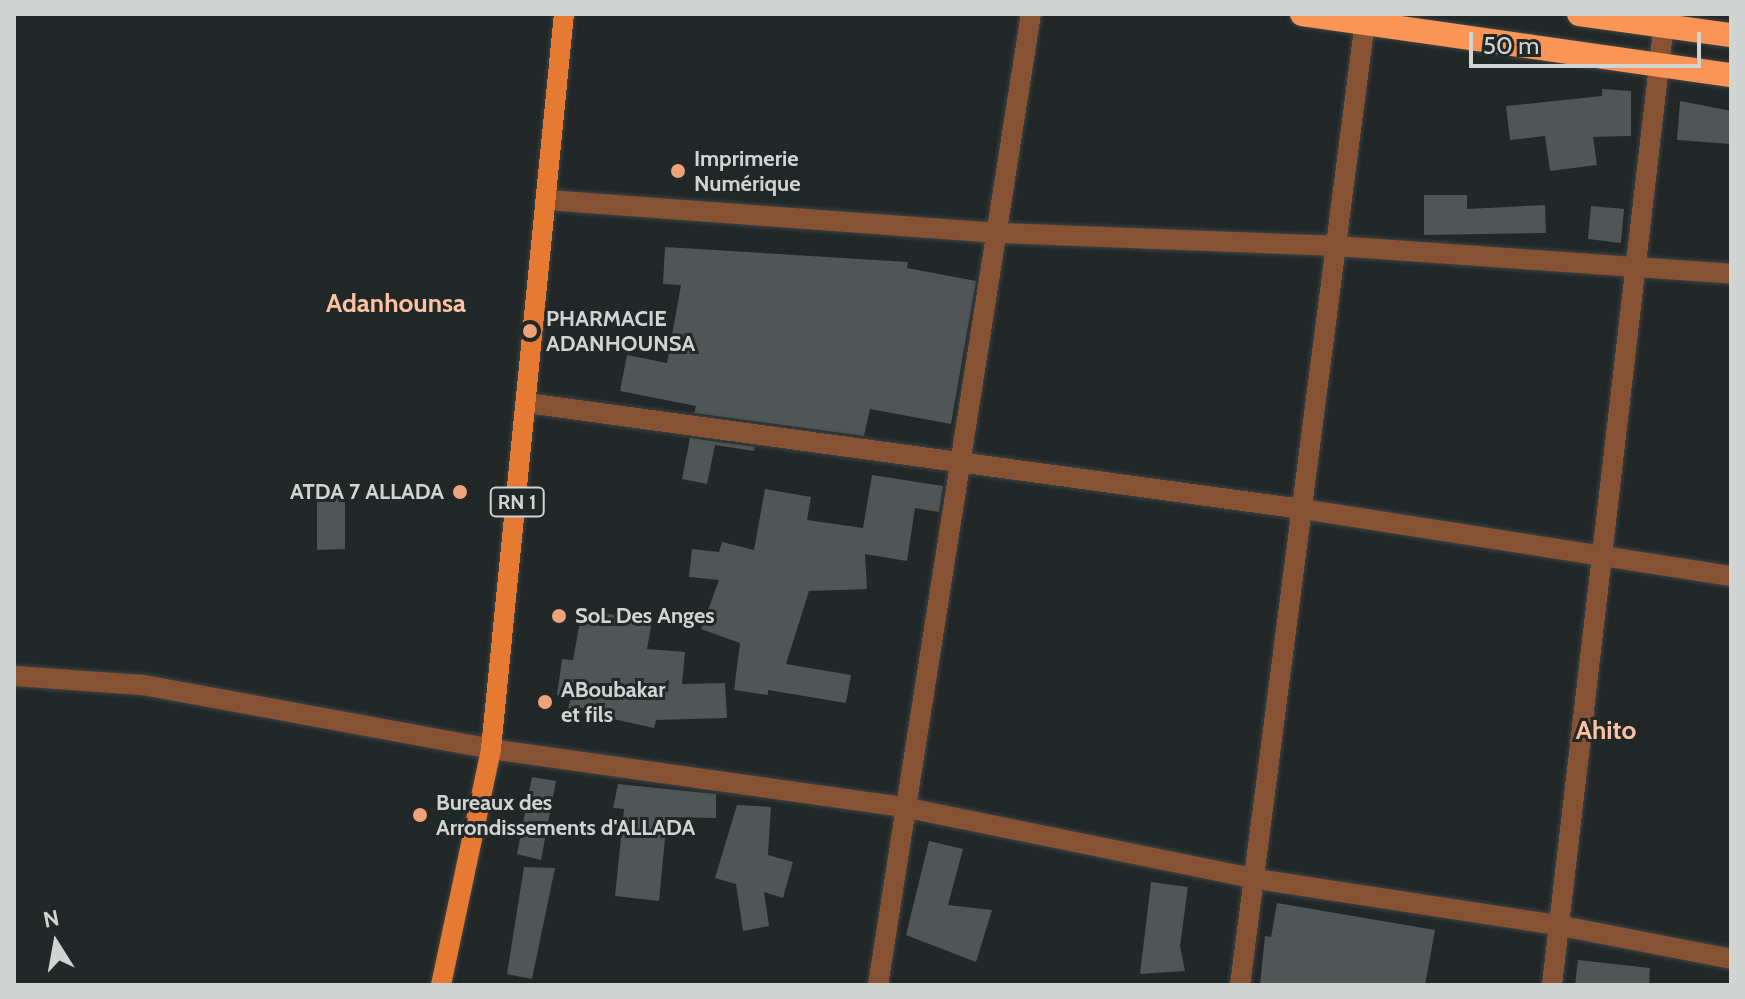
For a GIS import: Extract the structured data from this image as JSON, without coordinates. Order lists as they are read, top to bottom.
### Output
{
  "streets": {
    "main road": ["RN 1"]
  },
  "districts": ["Adanhounsa", "Ahito"],
  "places": [
    "Imprimerie Numérique",
    "PHARMACIE ADANHOUNSA",
    "ATDA 7 ALLADA",
    "SoL Des Anges",
    "ABoubakar et fils",
    "Bureaux des Arrondissements d'ALLADA"
  ],
  "scale_bar": "50 m",
  "north": "top"
}
